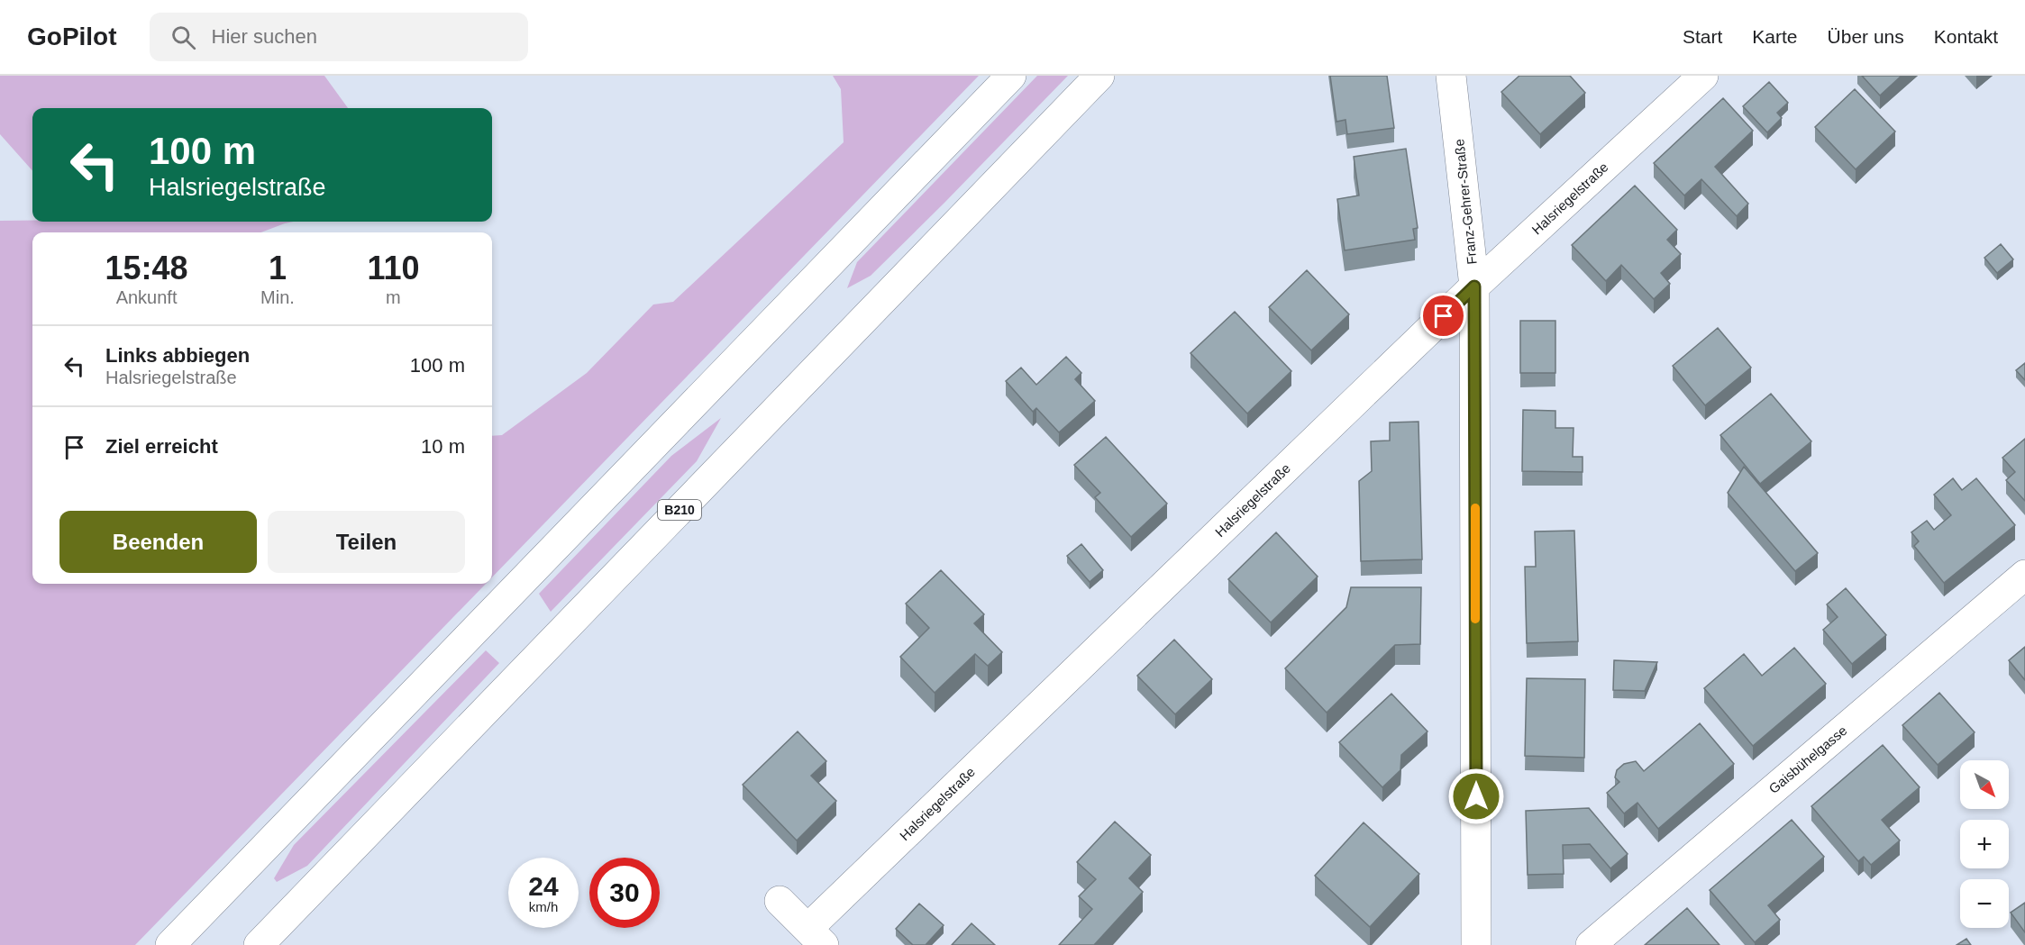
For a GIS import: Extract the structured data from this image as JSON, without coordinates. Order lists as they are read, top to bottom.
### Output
{
  "streets": {
    "street": [
      "Halsriegelstraße",
      "Franz-Gehrer-Straße",
      "B210",
      "Gaisbühelgasse"
    ]
  },
  "crossings": [
    ["Halsriegelstraße", "Franz-Gehrer-Straße"]
  ],
  "north": "bottom right",
  "page": {
    "header": "GoPilot",
    "search": "Hier suchen",
    "nav": [
      "Start",
      "Karte",
      "Über uns",
      "Kontakt"
    ],
    "turn": ["100 m", "Halsriegelstraße"],
    "eta": [
      "15:48",
      "Ankunft",
      "1",
      "Min.",
      "110",
      "m"
    ],
    "list": [
      {
        "name": "Links abbiegen",
        "note": "Halsriegelstraße",
        "value": "100 m"
      },
      {
        "name": "Ziel erreicht",
        "value": "10 m"
      }
    ],
    "buttons": ["Beenden", "Teilen"],
    "map_buttons": ["+", "−"],
    "speed": "24 km/h",
    "limit": "30"
  }
}
